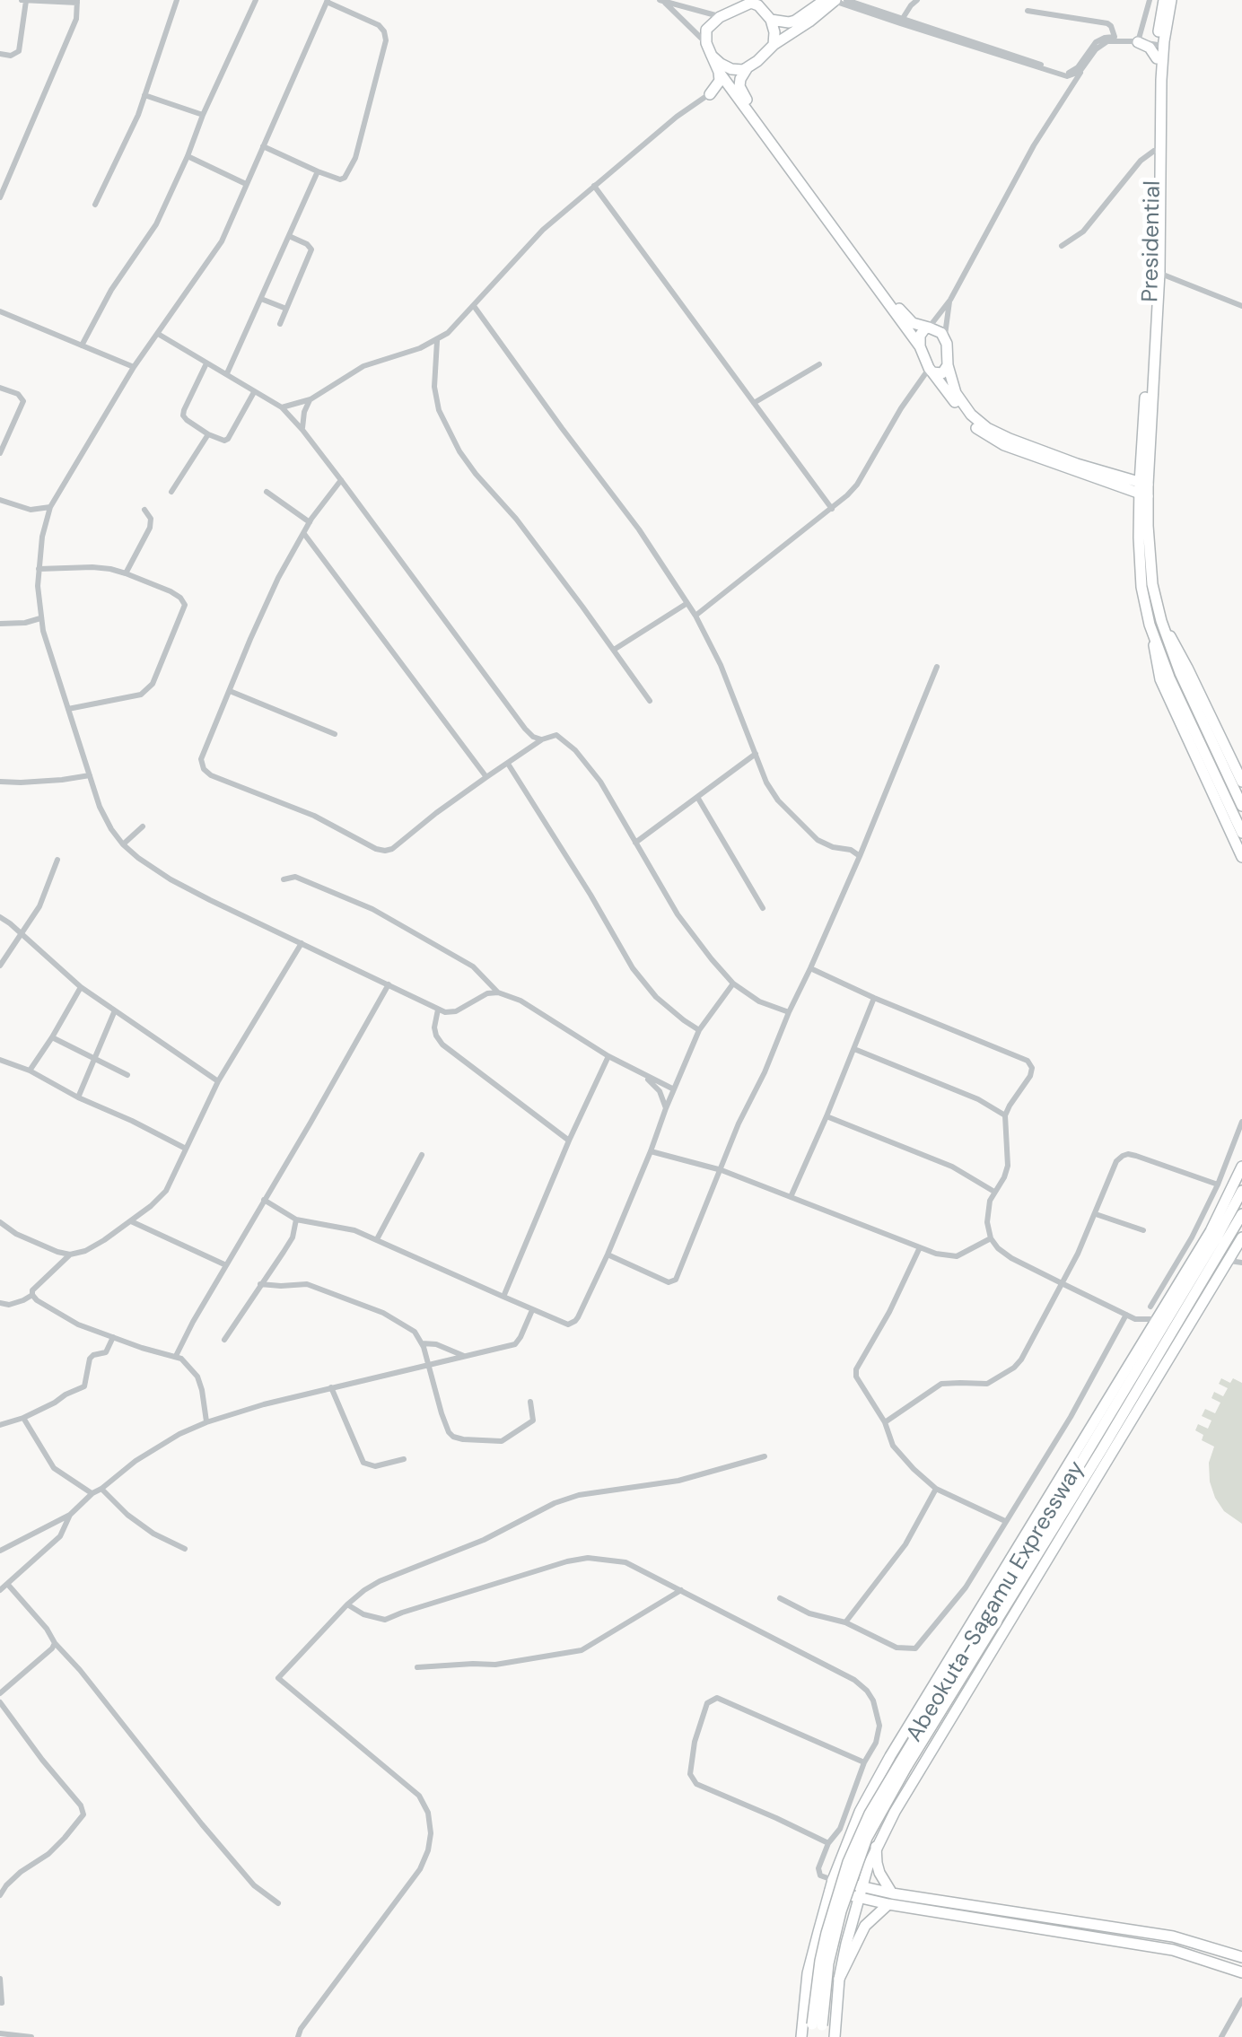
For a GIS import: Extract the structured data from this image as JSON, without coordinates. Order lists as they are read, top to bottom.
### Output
{
  "streets": {
    "main road": ["Presidential", "Abeokuta-Sagamu Expressway"]
  }
}
